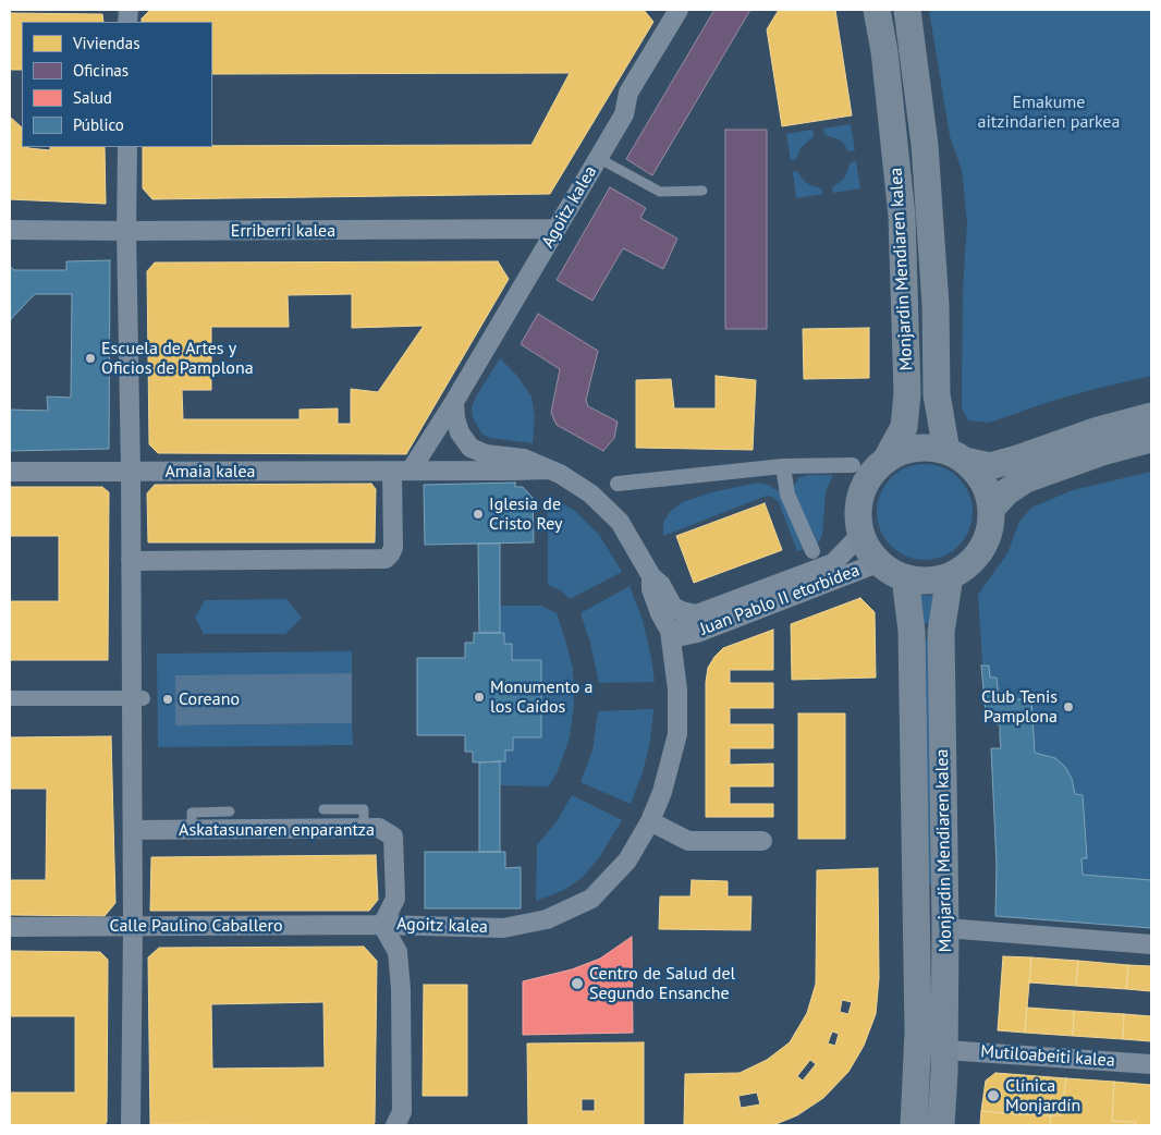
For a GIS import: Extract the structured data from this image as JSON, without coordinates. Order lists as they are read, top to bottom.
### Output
{
  "streets": {
    "main road": ["Monjardin Mendiaren kalea"],
    "street": [
      "Agoitz kalea",
      "Erriberri kalea",
      "Amaia kalea",
      "Juan Pablo II etorbidea",
      "Askatasunaren enparantza",
      "Calle Paulino Caballero",
      "Mutiloabeiti kalea"
    ]
  },
  "crossings": [
    ["Agoitz kalea", "Erriberri kalea"],
    ["Agoitz kalea", "Amaia kalea"],
    ["Agoitz kalea", "Juan Pablo II etorbidea"],
    ["Agoitz kalea", "Askatasunaren enparantza"],
    ["Agoitz kalea", "Calle Paulino Caballero"],
    ["Monjardin Mendiaren kalea", "Juan Pablo II etorbidea"],
    ["Monjardin Mendiaren kalea", "Mutiloabeiti kalea"],
    ["Askatasunaren enparantza", "Calle Paulino Caballero"]
  ],
  "parks": ["Emakume aitzindarien parkea"],
  "places": [
    "Escuela de Artes y Oficios de Pamplona",
    "Iglesia de Cristo Rey",
    "Monumento a los Caídos",
    "Coreano",
    "Club Tenis Pamplona",
    "Centro de Salud del Segundo Ensanche",
    "Clínica Monjardín"
  ],
  "legend": [
    "Viviendas",
    "Oficinas",
    "Salud",
    "Público"
  ]
}
